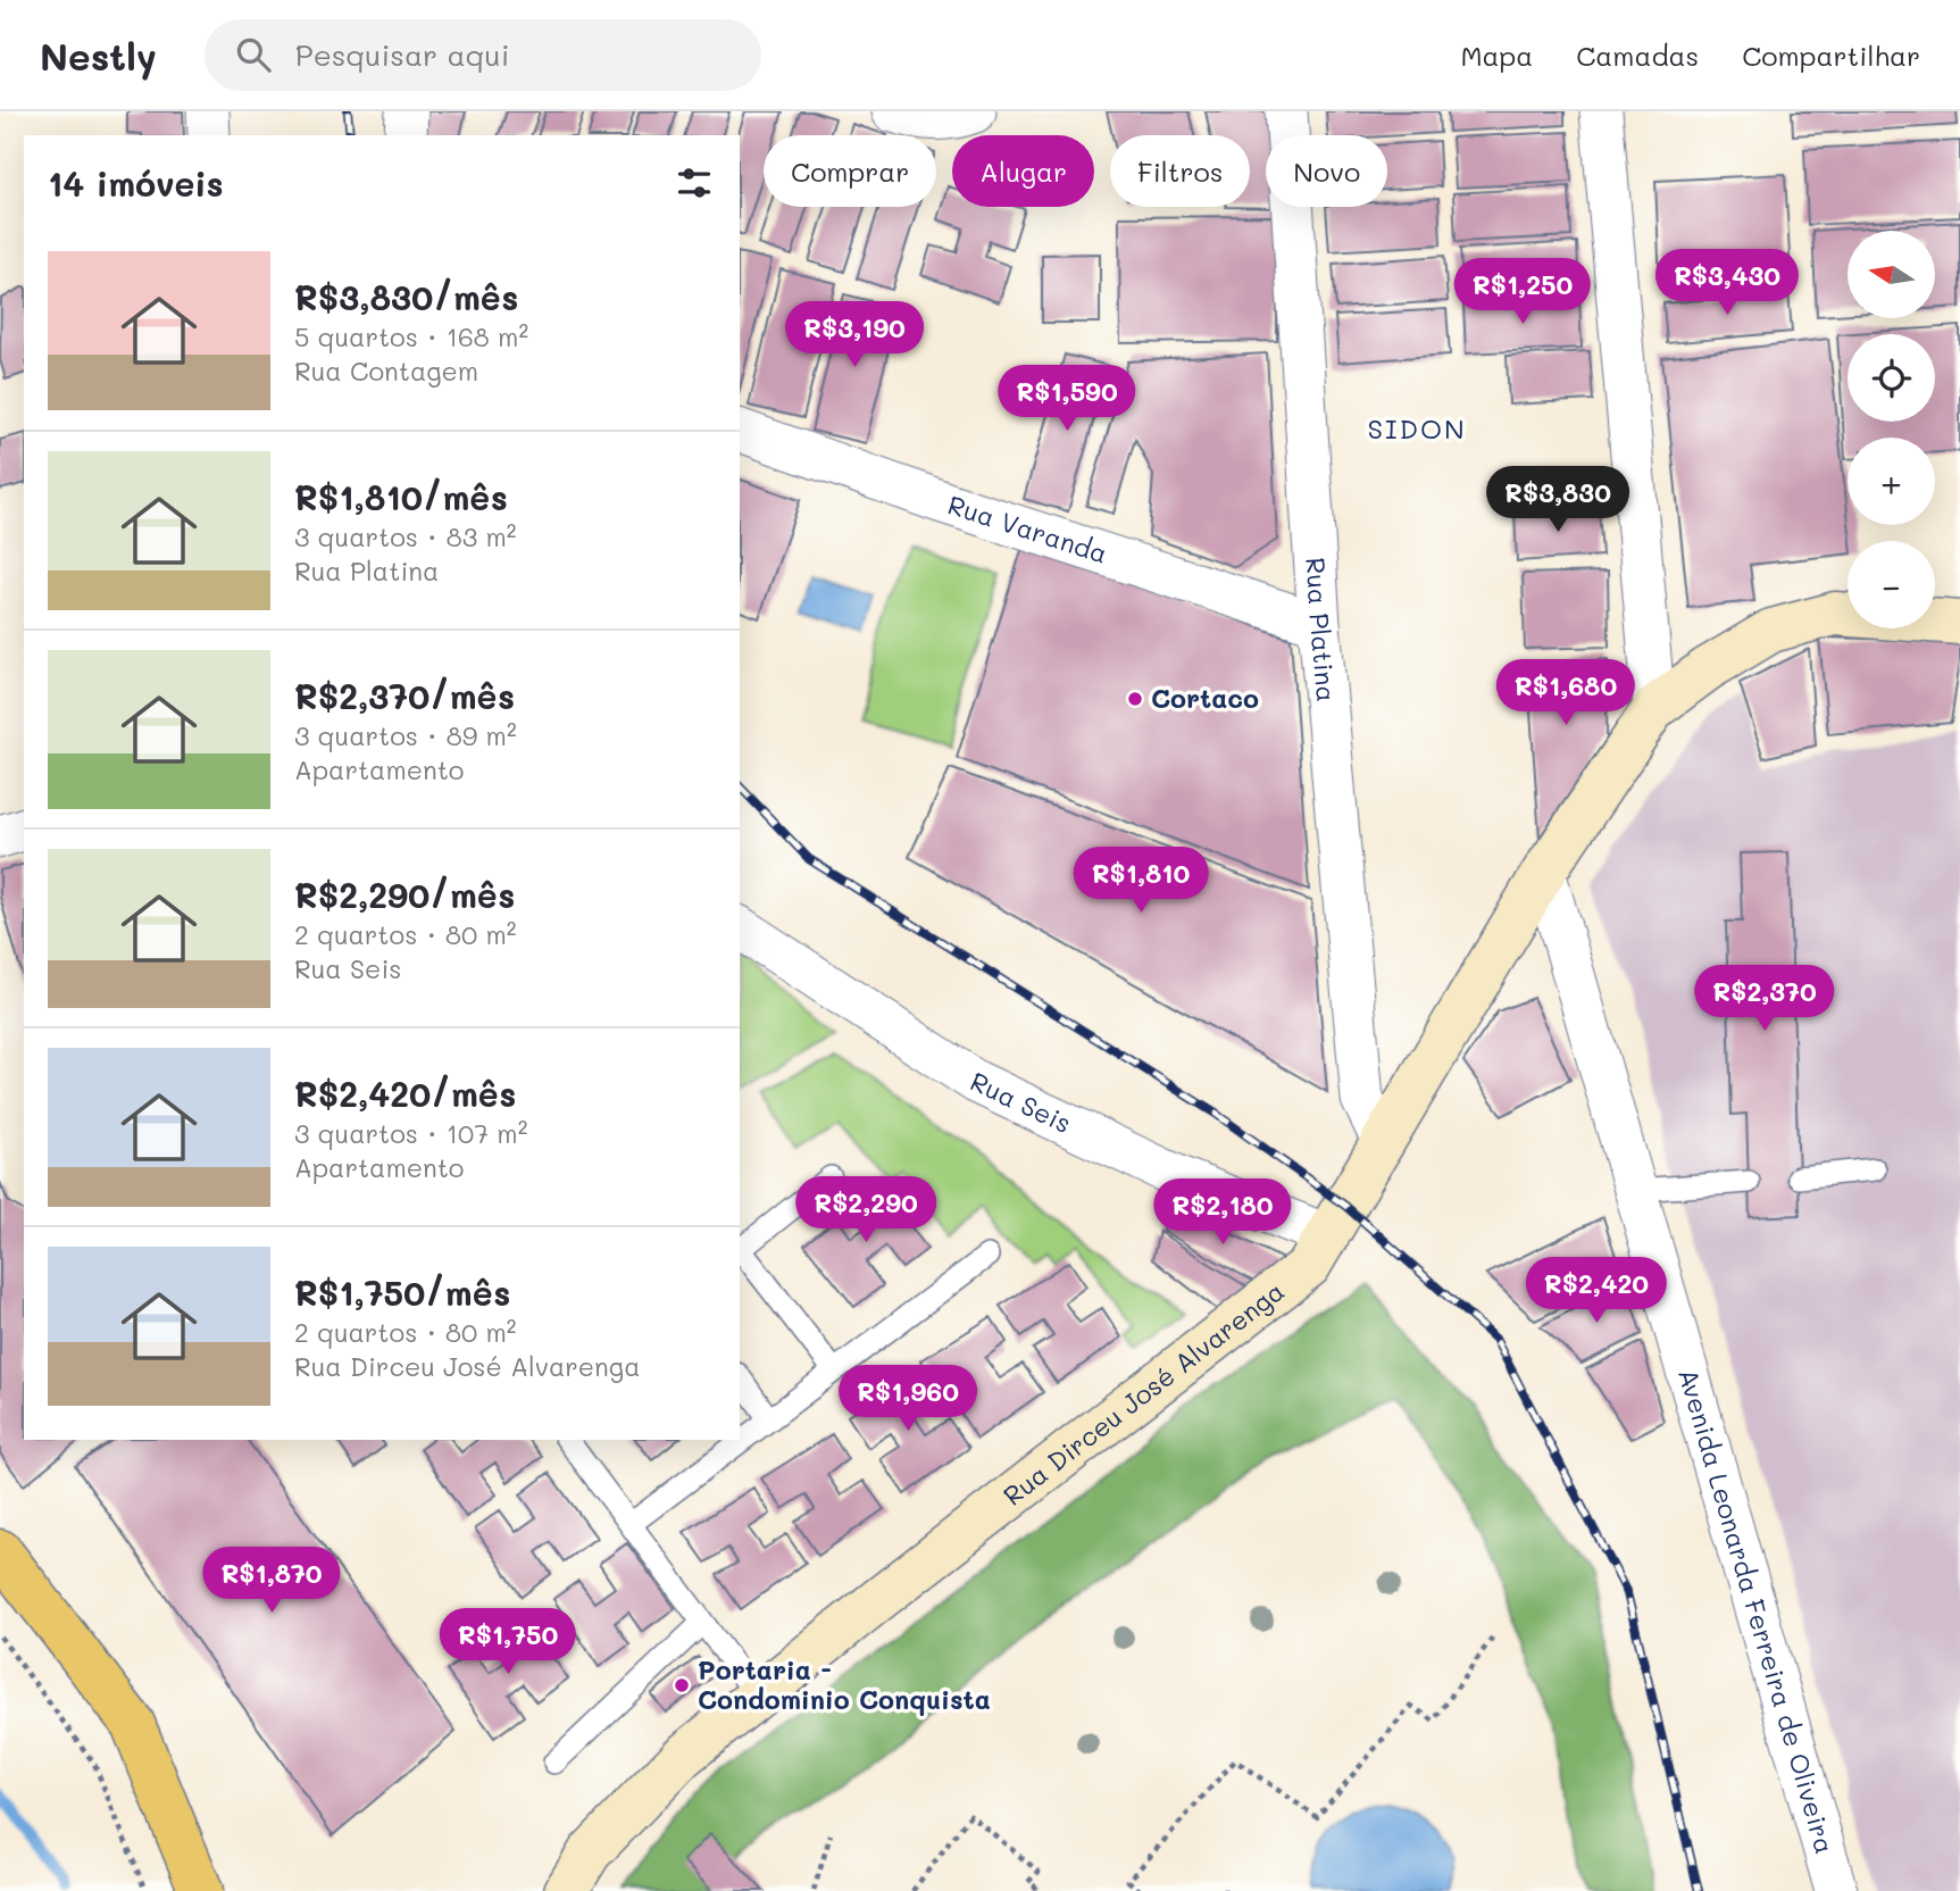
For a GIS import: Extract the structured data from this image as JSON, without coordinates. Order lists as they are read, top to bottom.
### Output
{
  "streets": {
    "main road": ["Rua Dirceu José Alvarenga"],
    "street": [
      "Rua Varanda",
      "Rua Platina",
      "Rua Seis",
      "Avenida Leonarda Ferreira de Oliveira"
    ]
  },
  "crossings": [
    ["Rua Varanda", "Rua Platina"],
    ["Rua Platina", "Rua Dirceu José Alvarenga"],
    ["Rua Seis", "Rua Dirceu José Alvarenga"],
    ["Rua Dirceu José Alvarenga", "Avenida Leonarda Ferreira de Oliveira"]
  ],
  "districts": ["SIDON"],
  "places": ["Cortaco", "Portaria - Condominio Conquista"],
  "north": "left",
  "page": {
    "header": "Nestly",
    "search": "Pesquisar aqui",
    "nav": ["Mapa", "Camadas", "Compartilhar"],
    "chip": [
      "Comprar",
      "Alugar",
      "Filtros",
      "Novo"
    ],
    "heading": "14 imóveis",
    "map_buttons": ["+", "−"],
    "list": [
      {
        "name": "R$3,830/mês",
        "note": "5 quartos · 168 m² · Rua Contagem"
      },
      {
        "name": "R$1,810/mês",
        "note": "3 quartos · 83 m² · Rua Platina"
      },
      {
        "name": "R$2,370/mês",
        "note": "3 quartos · 89 m² · Apartamento"
      },
      {
        "name": "R$2,290/mês",
        "note": "2 quartos · 80 m² · Rua Seis"
      },
      {
        "name": "R$2,420/mês",
        "note": "3 quartos · 107 m² · Apartamento"
      },
      {
        "name": "R$1,750/mês",
        "note": "2 quartos · 80 m² · Rua Dirceu José Alvarenga"
      }
    ],
    "price": [
      "R$3,430",
      "R$1,250",
      "R$3,190",
      "R$1,590",
      "R$3,830",
      "R$1,680",
      "R$1,810",
      "R$2,370",
      "R$2,290",
      "R$2,180",
      "R$2,420",
      "R$1,960",
      "R$1,870",
      "R$1,750"
    ]
  }
}
